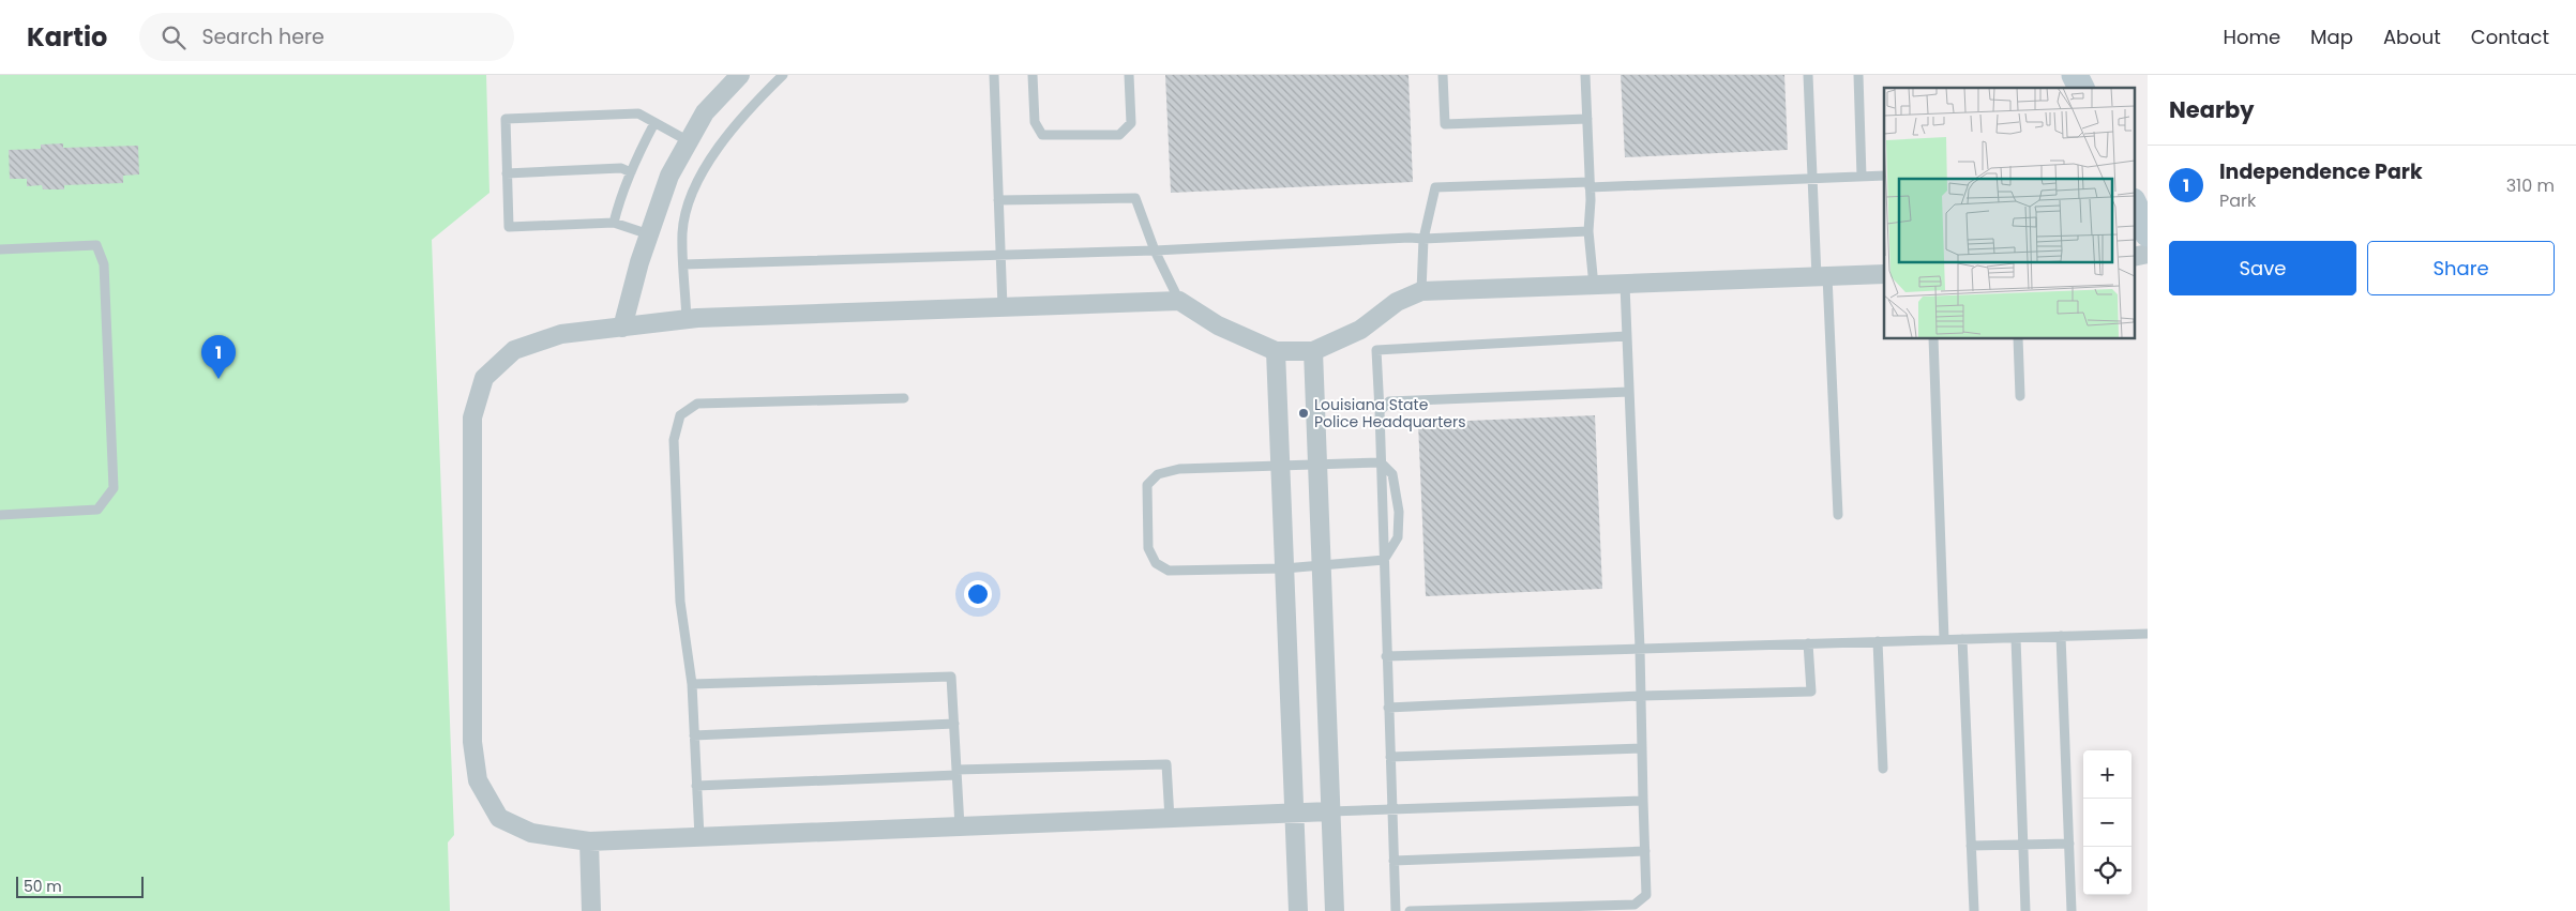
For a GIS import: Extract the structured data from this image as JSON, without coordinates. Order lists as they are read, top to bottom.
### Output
{
  "places": ["Louisiana State Police Headquarters"],
  "scale_bar": "50 m",
  "page": {
    "header": "Kartio",
    "search": "Search here",
    "nav": [
      "Home",
      "Map",
      "About",
      "Contact"
    ],
    "heading": "Nearby",
    "list": [
      {
        "mark": "1",
        "name": "Independence Park",
        "note": "Park",
        "value": "310 m"
      }
    ],
    "buttons": ["Save", "Share"],
    "pins": "1",
    "map_buttons": ["+", "−"],
    "scale": "50 m"
  }
}
